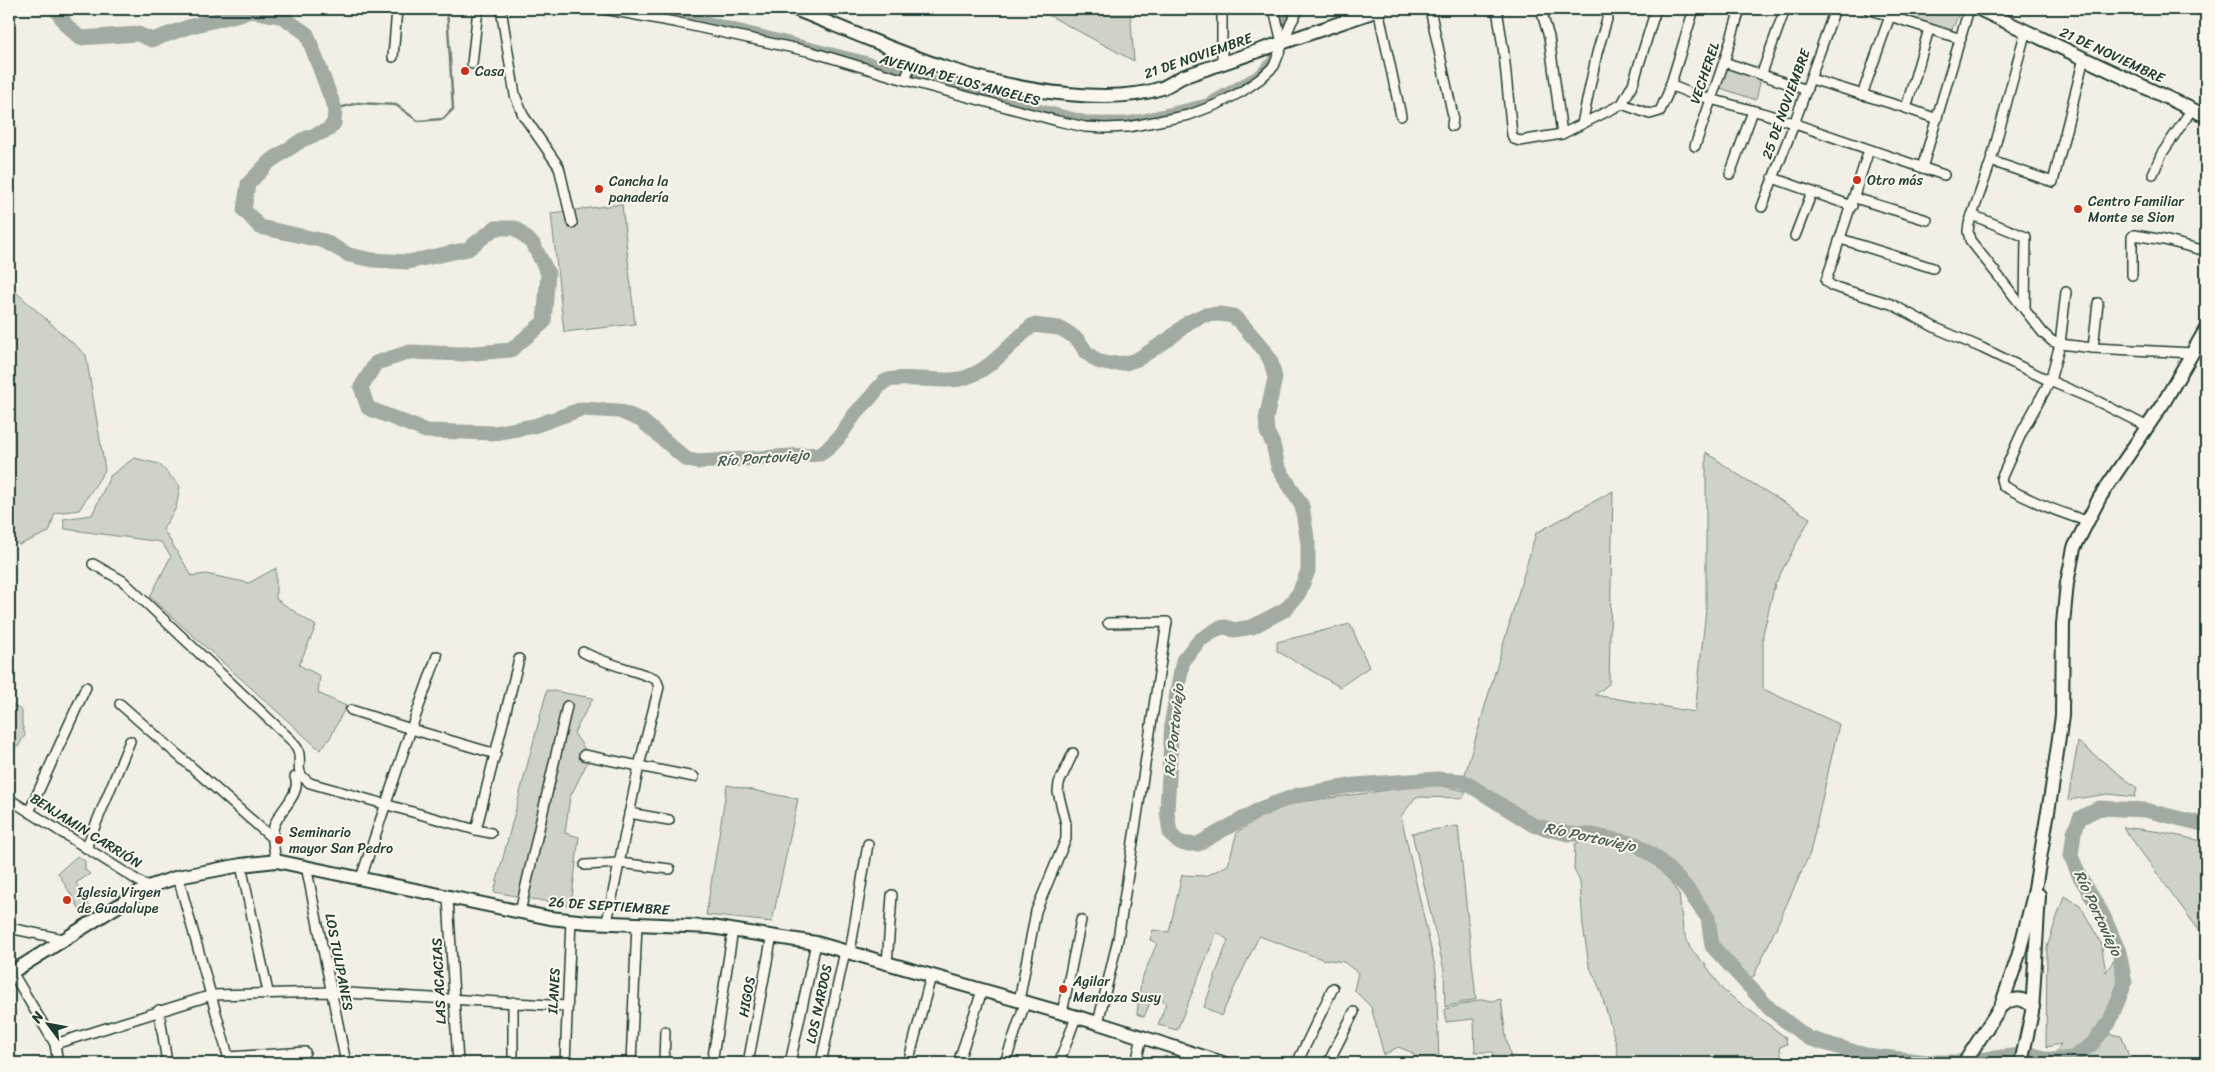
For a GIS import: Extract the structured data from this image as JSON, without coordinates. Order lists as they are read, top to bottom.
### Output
{
  "streets": {
    "street": [
      "21 DE NOVIEMBRE",
      "VECHEREL",
      "AVENIDA DE LOS ANGELES",
      "25 DE NOVIEMBRE",
      "BENJAMIN CARRIÓN",
      "26 DE SEPTIEMBRE",
      "LOS TULIPANES",
      "LAS ACACIAS",
      "ILANES",
      "HIGOS",
      "LOS NARDOS"
    ]
  },
  "crossings": [
    ["21 DE NOVIEMBRE", "AVENIDA DE LOS ANGELES"],
    ["BENJAMIN CARRIÓN", "26 DE SEPTIEMBRE"],
    ["26 DE SEPTIEMBRE", "LOS TULIPANES"],
    ["26 DE SEPTIEMBRE", "LAS ACACIAS"],
    ["26 DE SEPTIEMBRE", "ILANES"],
    ["26 DE SEPTIEMBRE", "HIGOS"],
    ["26 DE SEPTIEMBRE", "LOS NARDOS"]
  ],
  "water": ["Río Portoviejo"],
  "places": [
    "Casa",
    "Otro más",
    "Cancha la panadería",
    "Centro Familiar Monte se Sion",
    "Seminario mayor San Pedro",
    "Iglesia Virgen de Guadalupe",
    "Agilar Mendoza Susy"
  ],
  "north": "top left"
}
